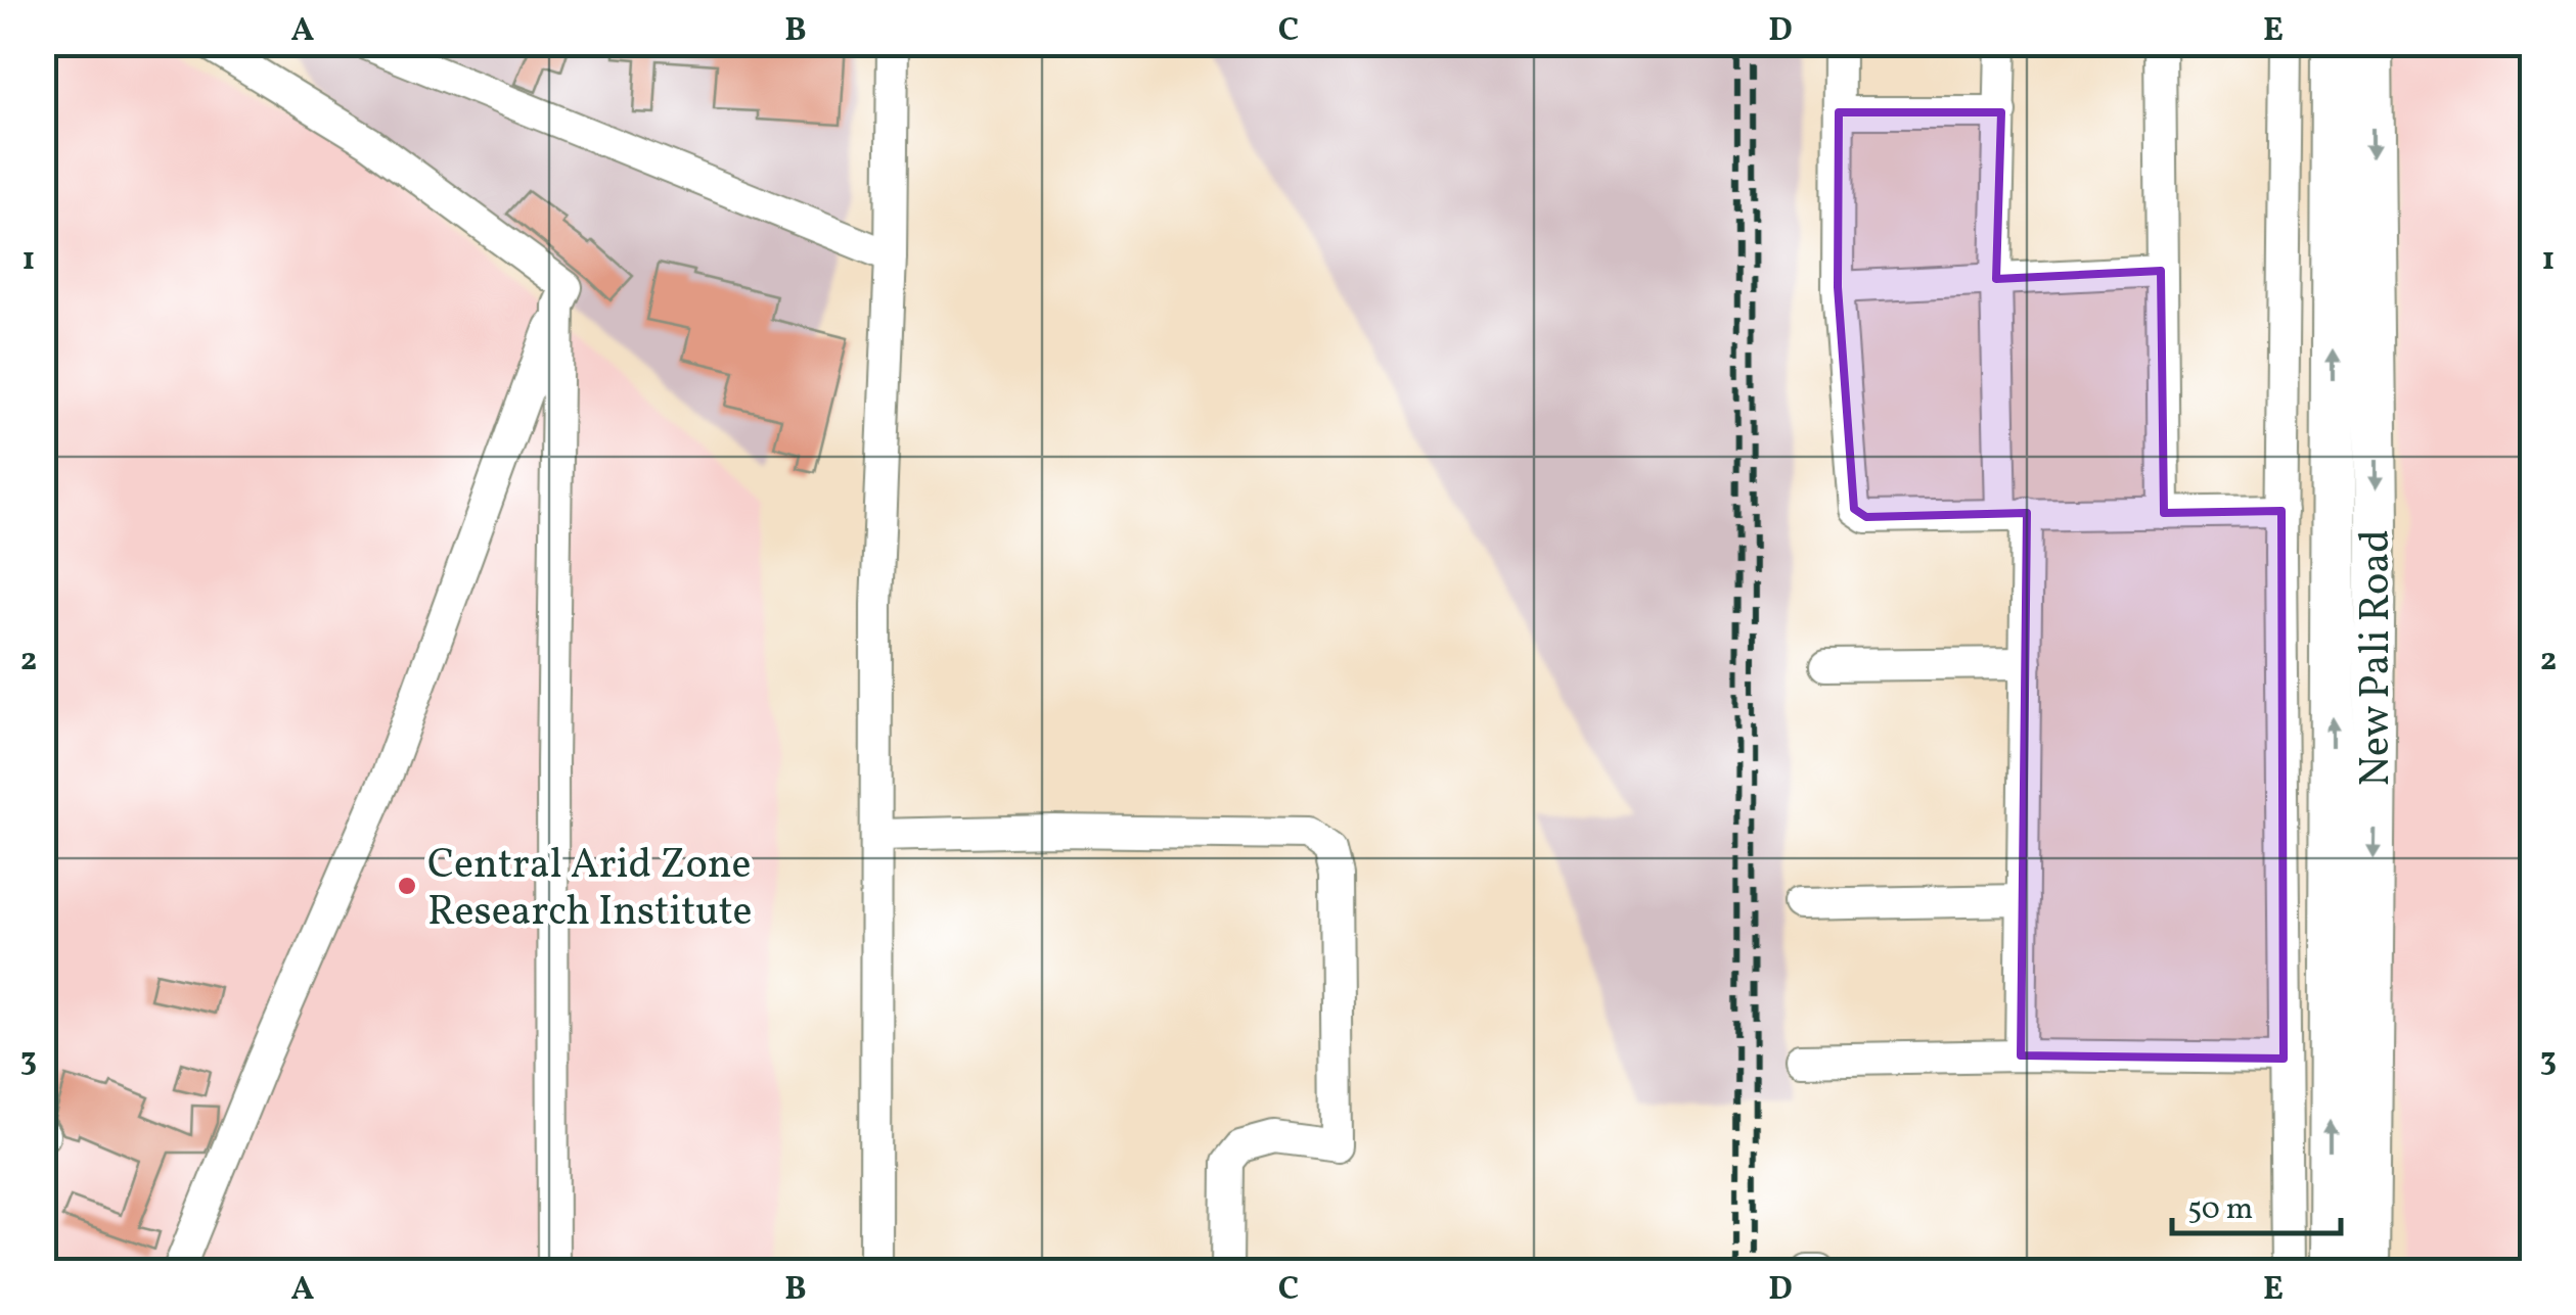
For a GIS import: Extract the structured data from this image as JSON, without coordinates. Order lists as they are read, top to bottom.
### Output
{
  "streets": {
    "highway": ["New Pali Road"]
  },
  "places": ["Central Arid Zone Research Institute"],
  "scale_bar": "50 m",
  "grid": {
    "columns": [
      "A",
      "B",
      "C",
      "D",
      "E"
    ],
    "rows": ["1", "2", "3"]
  }
}
